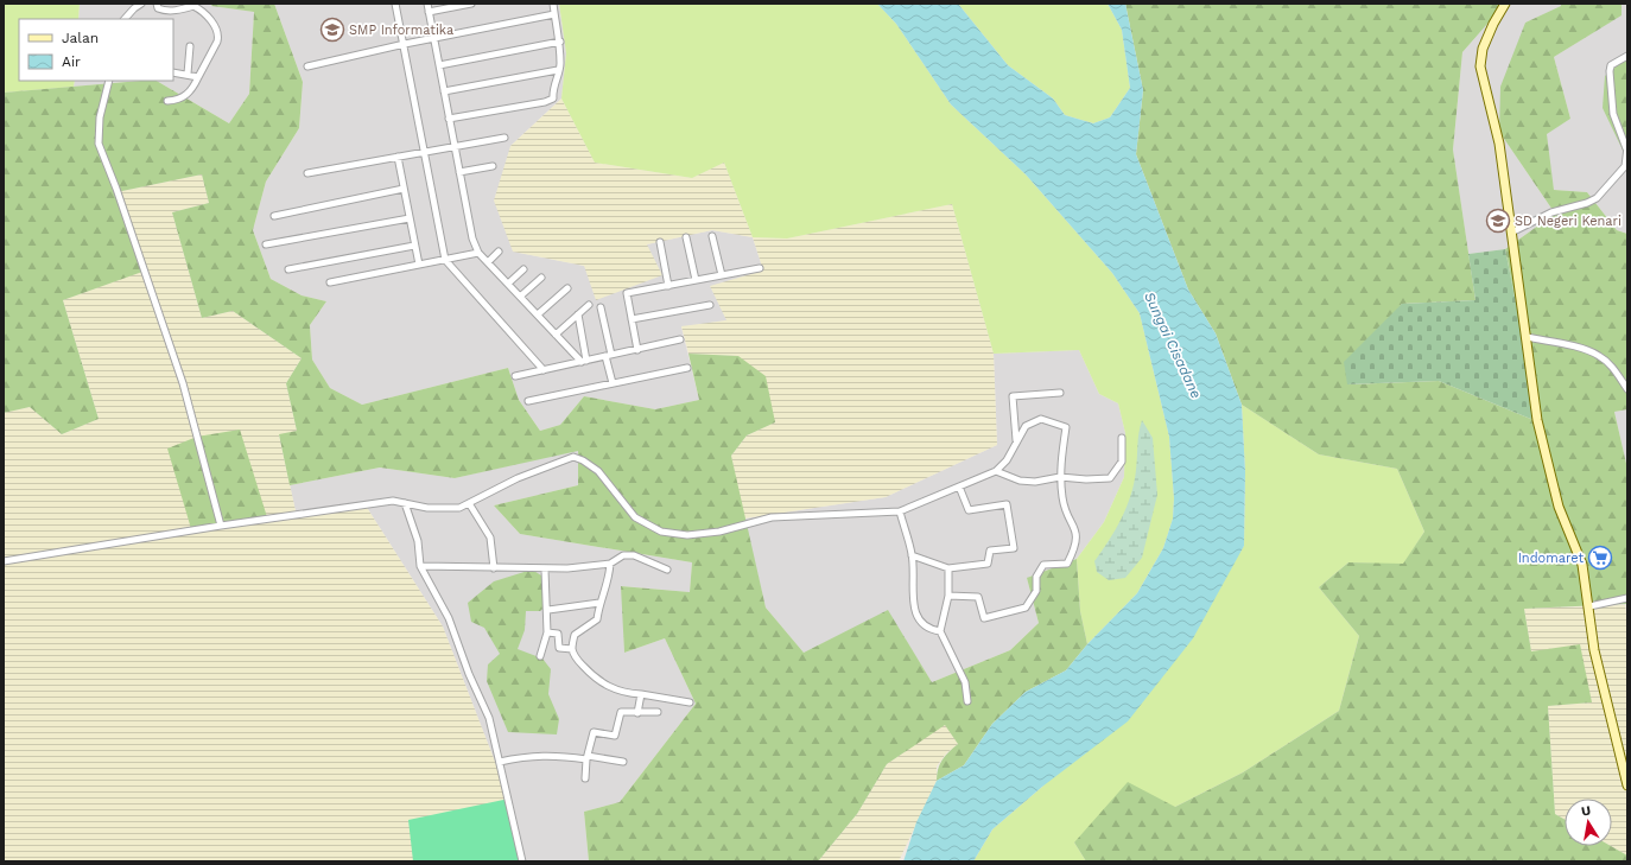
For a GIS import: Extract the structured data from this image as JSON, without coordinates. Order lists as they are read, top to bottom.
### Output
{
  "water": ["Sungai Cisadane"],
  "places": {
    "school or university": ["SMP Informatika", "SD Negeri Kenari"],
    "supermarket": ["Indomaret"]
  },
  "legend": ["Jalan", "Air"],
  "north": "top"
}
